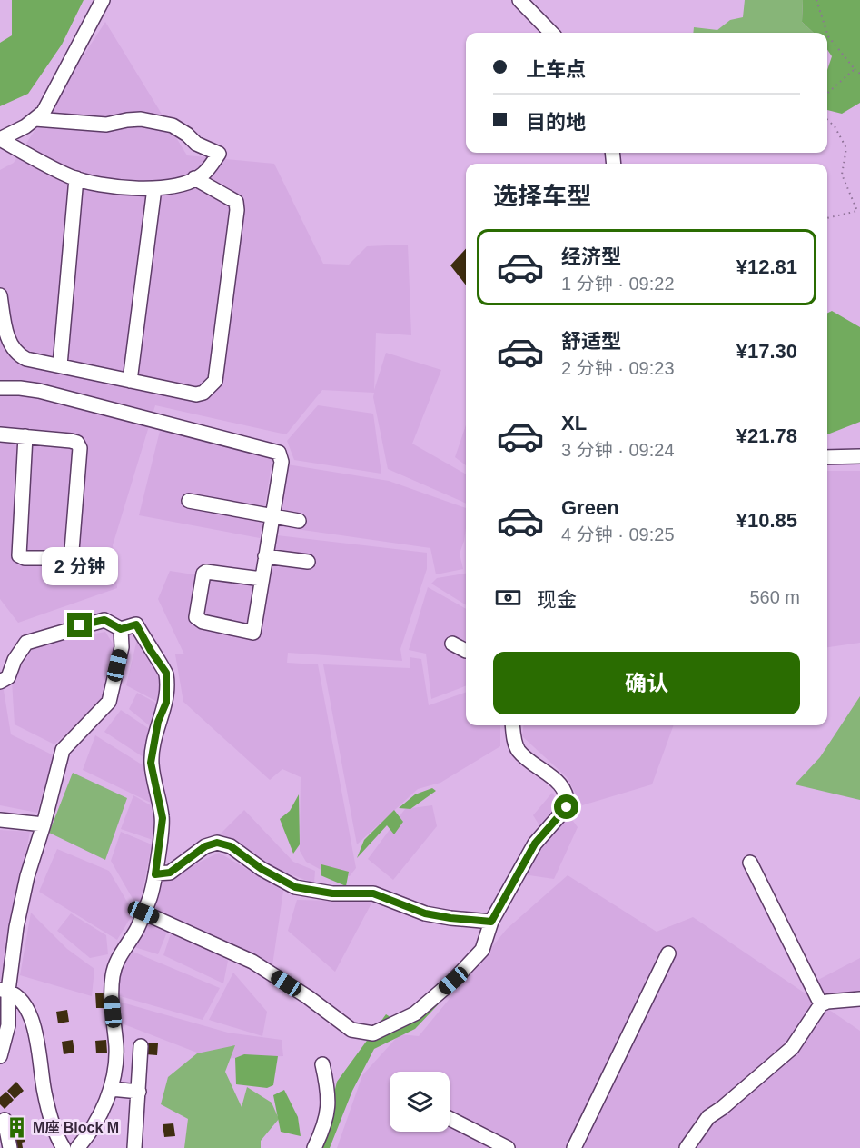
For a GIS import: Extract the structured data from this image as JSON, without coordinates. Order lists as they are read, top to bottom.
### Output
{
  "places": {
    "building": ["M座 Block M"]
  },
  "page": {
    "banner": ["上车点", "目的地"],
    "heading": "选择车型",
    "list": [
      {
        "name": "经济型",
        "note": "1 分钟 · 09:22",
        "value": "¥12.81"
      },
      {
        "name": "舒适型",
        "note": "2 分钟 · 09:23",
        "value": "¥17.30"
      },
      {
        "name": "XL",
        "note": "3 分钟 · 09:24",
        "value": "¥21.78"
      },
      {
        "name": "Green",
        "note": "4 分钟 · 09:25",
        "value": "¥10.85"
      }
    ],
    "bubble": "2 分钟",
    "pay": ["现金", "560 m"],
    "buttons": "确认"
  }
}
